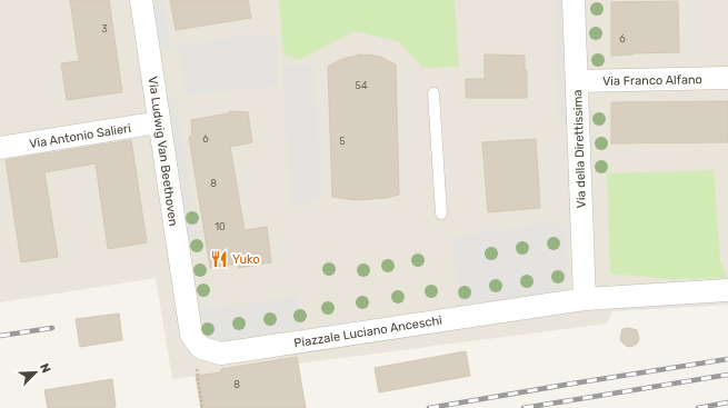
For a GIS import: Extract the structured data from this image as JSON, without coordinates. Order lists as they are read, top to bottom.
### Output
{
  "streets": {
    "street": [
      "Via Franco Alfano",
      "Via Antonio Salieri",
      "Via della Direttissima",
      "Via Ludwig Van Beethoven",
      "Piazzale Luciano Anceschi"
    ]
  },
  "crossings": [
    ["Via Franco Alfano", "Via della Direttissima"],
    ["Via Antonio Salieri", "Via Ludwig Van Beethoven"],
    ["Via della Direttissima", "Piazzale Luciano Anceschi"],
    ["Via Ludwig Van Beethoven", "Piazzale Luciano Anceschi"]
  ],
  "places": {
    "restaurant": ["Yuko"]
  },
  "house_numbers": [
    "3",
    "6",
    "54",
    "6",
    "5",
    "8",
    "10",
    "8"
  ],
  "north": "top right"
}
